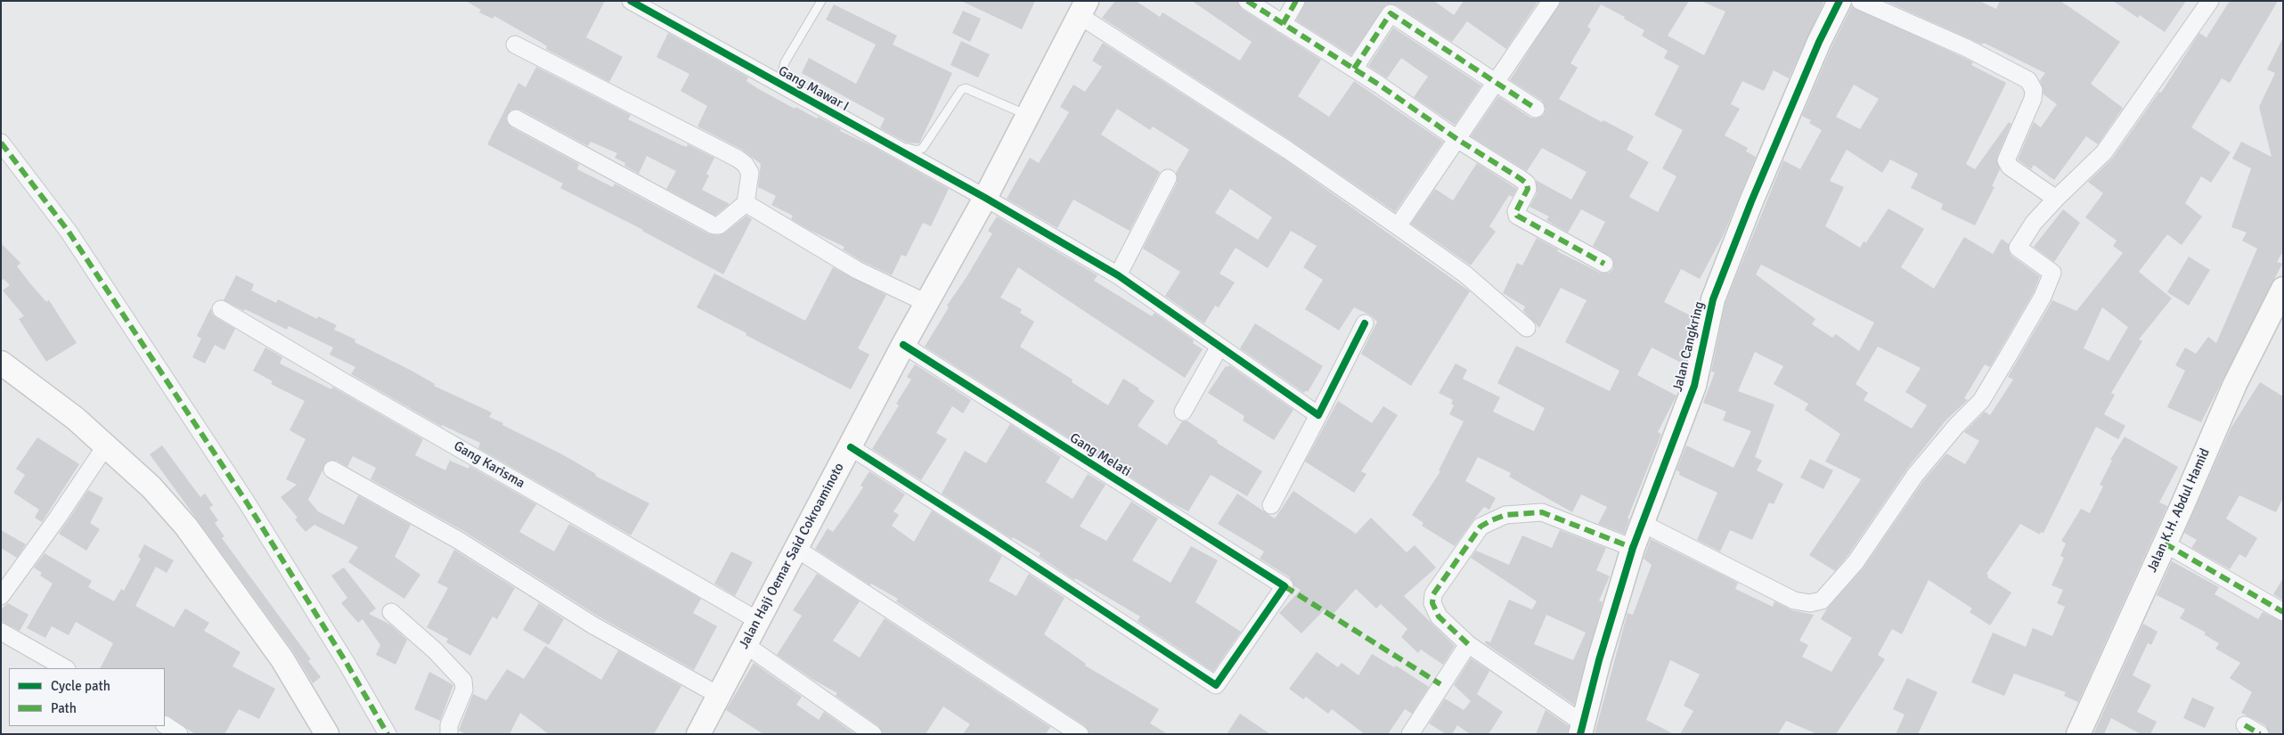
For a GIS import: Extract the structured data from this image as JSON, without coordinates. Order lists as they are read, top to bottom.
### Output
{
  "streets": {
    "main road": ["Jalan Cangkring", "Jalan K.H. Abdul Hamid", "Jalan Haji Oemar Said Cokroaminoto"],
    "street": ["Gang Mawar I", "Gang Melati", "Gang Karisma"]
  },
  "crossings": [
    ["Gang Mawar I", "Jalan Haji Oemar Said Cokroaminoto"],
    ["Gang Melati", "Jalan Haji Oemar Said Cokroaminoto"],
    ["Gang Karisma", "Jalan Haji Oemar Said Cokroaminoto"]
  ],
  "legend": ["Cycle path", "Path"]
}
